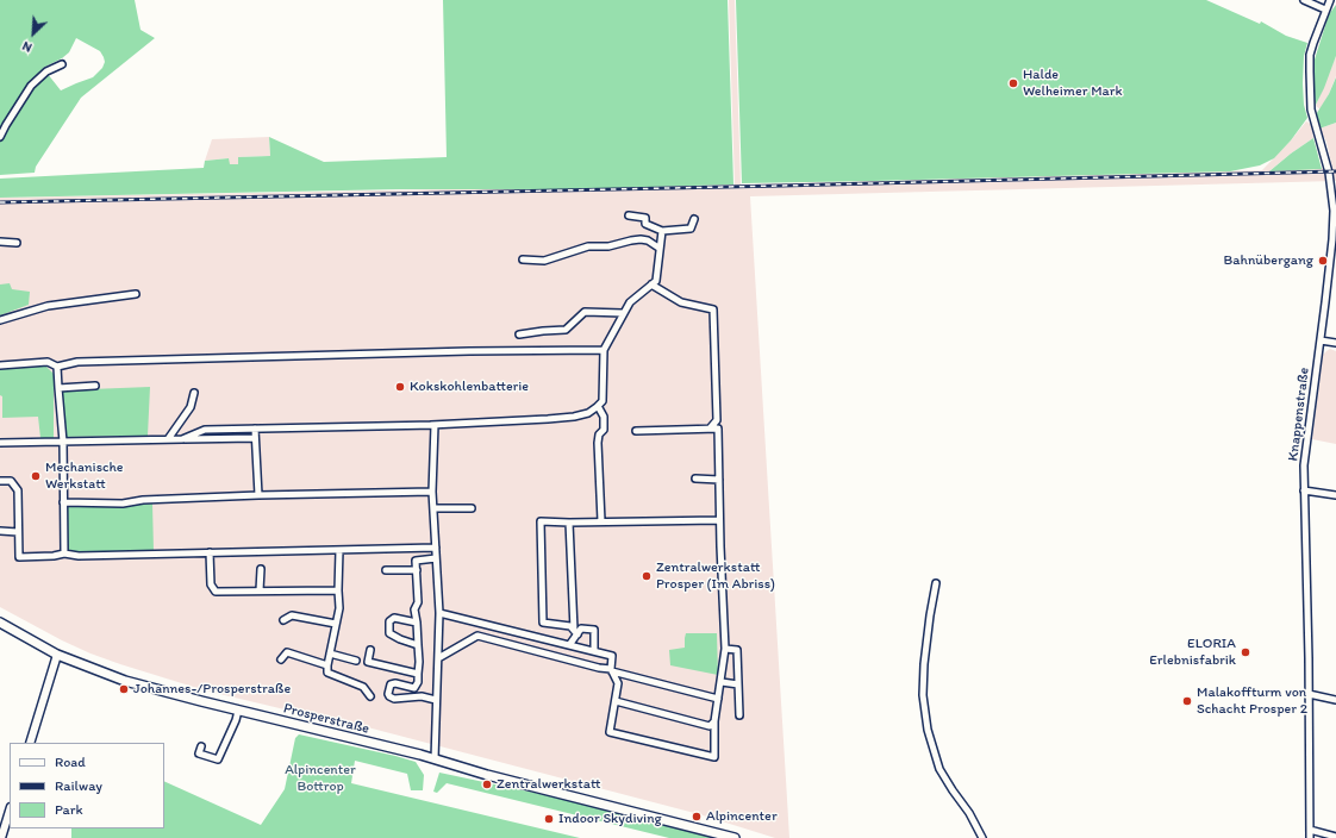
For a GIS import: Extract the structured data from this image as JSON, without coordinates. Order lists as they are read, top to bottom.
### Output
{
  "streets": {
    "main road": ["Prosperstraße"],
    "street": ["Knappenstraße"]
  },
  "parks": ["Alpincenter Bottrop"],
  "places": [
    "Halde Welheimer Mark",
    "Bahnübergang",
    "Kokskohlenbatterie",
    "Mechanische Werkstatt",
    "Zentralwerkstatt Prosper (Im Abriss)",
    "ELORIA Erlebnisfabrik",
    "Johannes-/Prosperstraße",
    "Malakoffturm von Schacht Prosper 2",
    "Zentralwerkstatt",
    "Alpincenter",
    "Indoor Skydiving"
  ],
  "legend": ["Road", "Railway", "Park"],
  "north": "bottom left"
}
